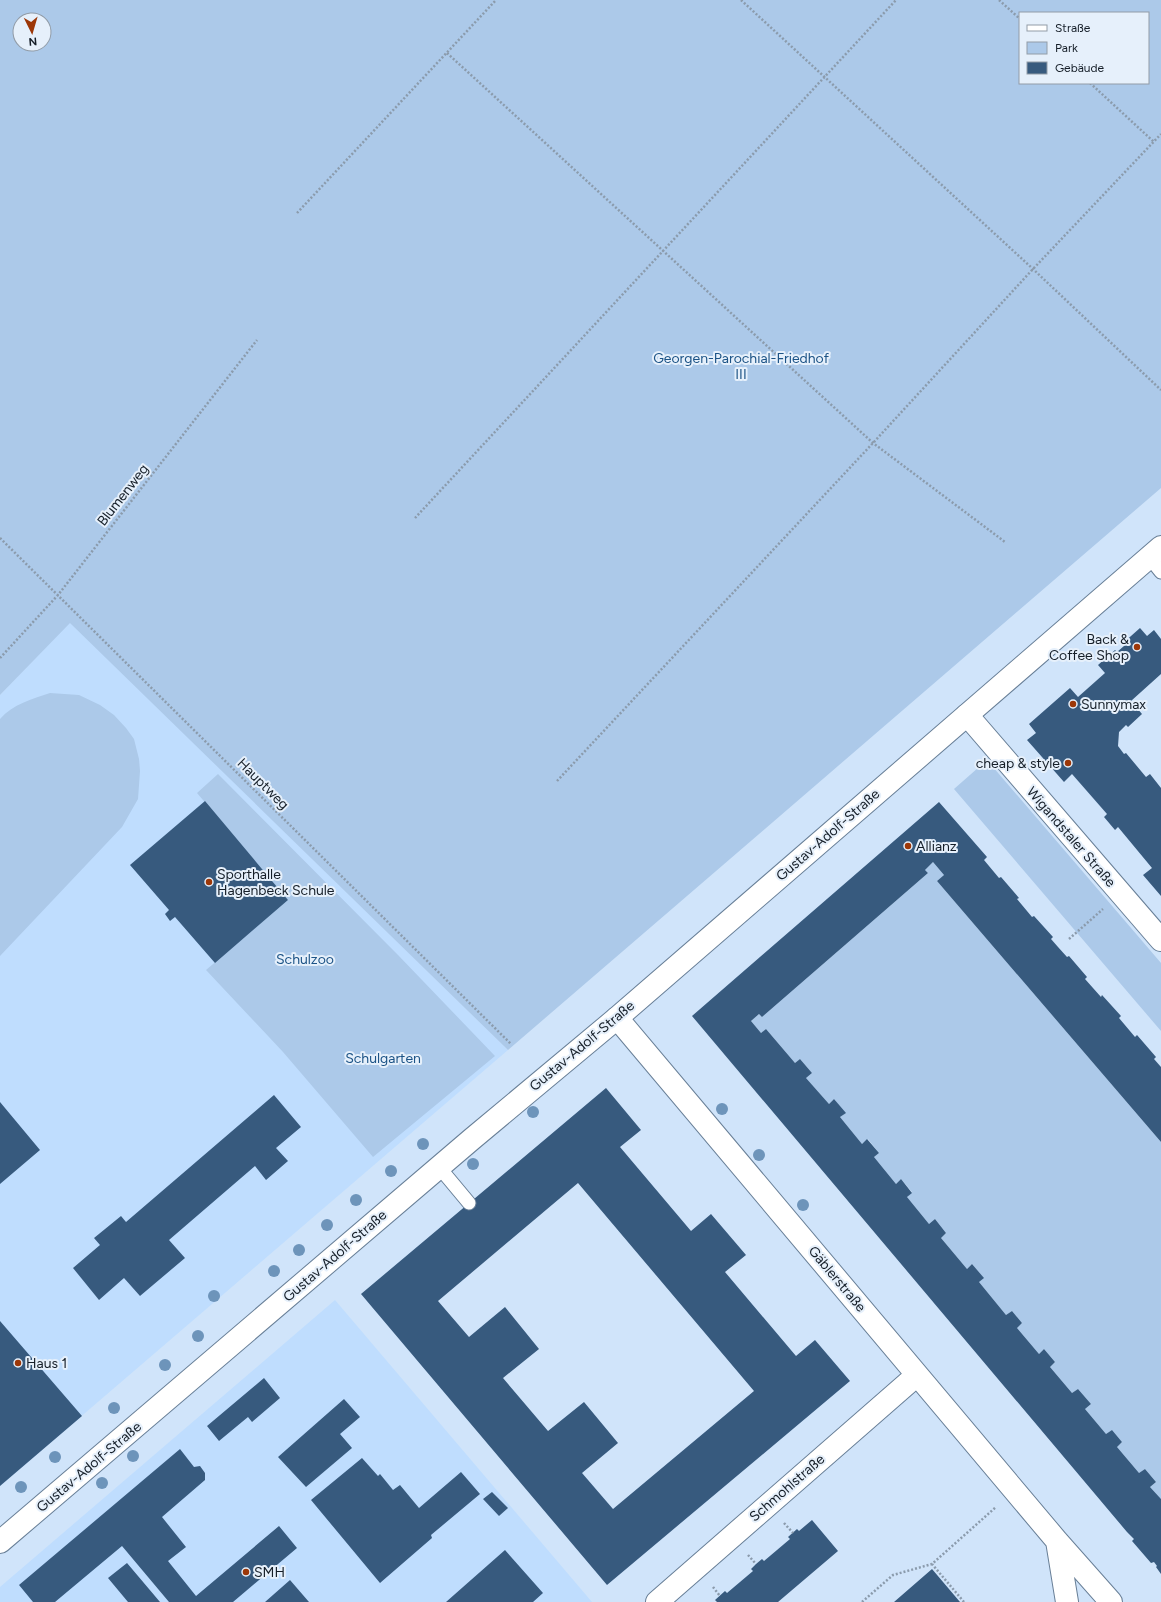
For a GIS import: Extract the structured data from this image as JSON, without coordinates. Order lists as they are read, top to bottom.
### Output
{
  "streets": {
    "street": [
      "Gustav-Adolf-Straße",
      "Wigandstaler Straße",
      "Gäblerstraße",
      "Schmohlstraße"
    ],
    "path": ["Blumenweg", "Hauptweg"]
  },
  "crossings": [
    ["Blumenweg", "Hauptweg"],
    ["Gustav-Adolf-Straße", "Wigandstaler Straße"],
    ["Gustav-Adolf-Straße", "Gäblerstraße"],
    ["Gäblerstraße", "Schmohlstraße"]
  ],
  "parks": ["Georgen-Parochial-Friedhof III", "Schulzoo", "Schulgarten"],
  "places": [
    "Back & Coffee Shop",
    "Sunnymax",
    "cheap & style",
    "Allianz",
    "Sporthalle Hagenbeck Schule",
    "Haus 1",
    "SMH"
  ],
  "legend": ["Straße", "Park", "Gebäude"],
  "north": "bottom"
}
